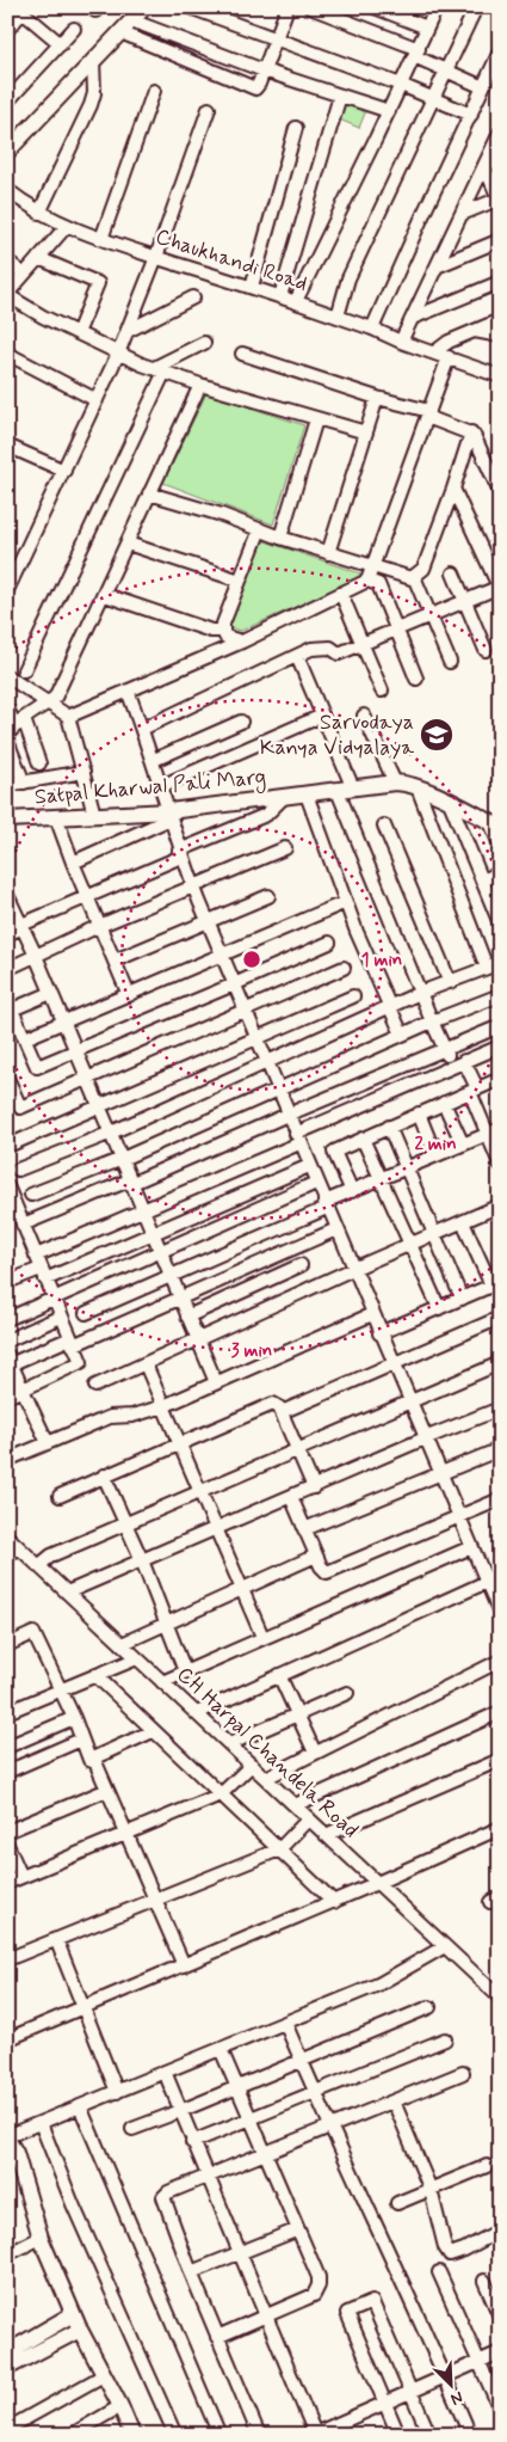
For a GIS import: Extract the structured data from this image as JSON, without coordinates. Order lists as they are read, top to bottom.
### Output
{
  "streets": {
    "street": ["Chaukhandi Road", "Satpal Kharwal Pali Marg", "CH Harpal Chandela Road"]
  },
  "places": {
    "school or university": ["Sarvodaya Kanya Vidyalaya"]
  },
  "north": "bottom right",
  "rings": ["1 min", "2 min", "3 min"]
}
